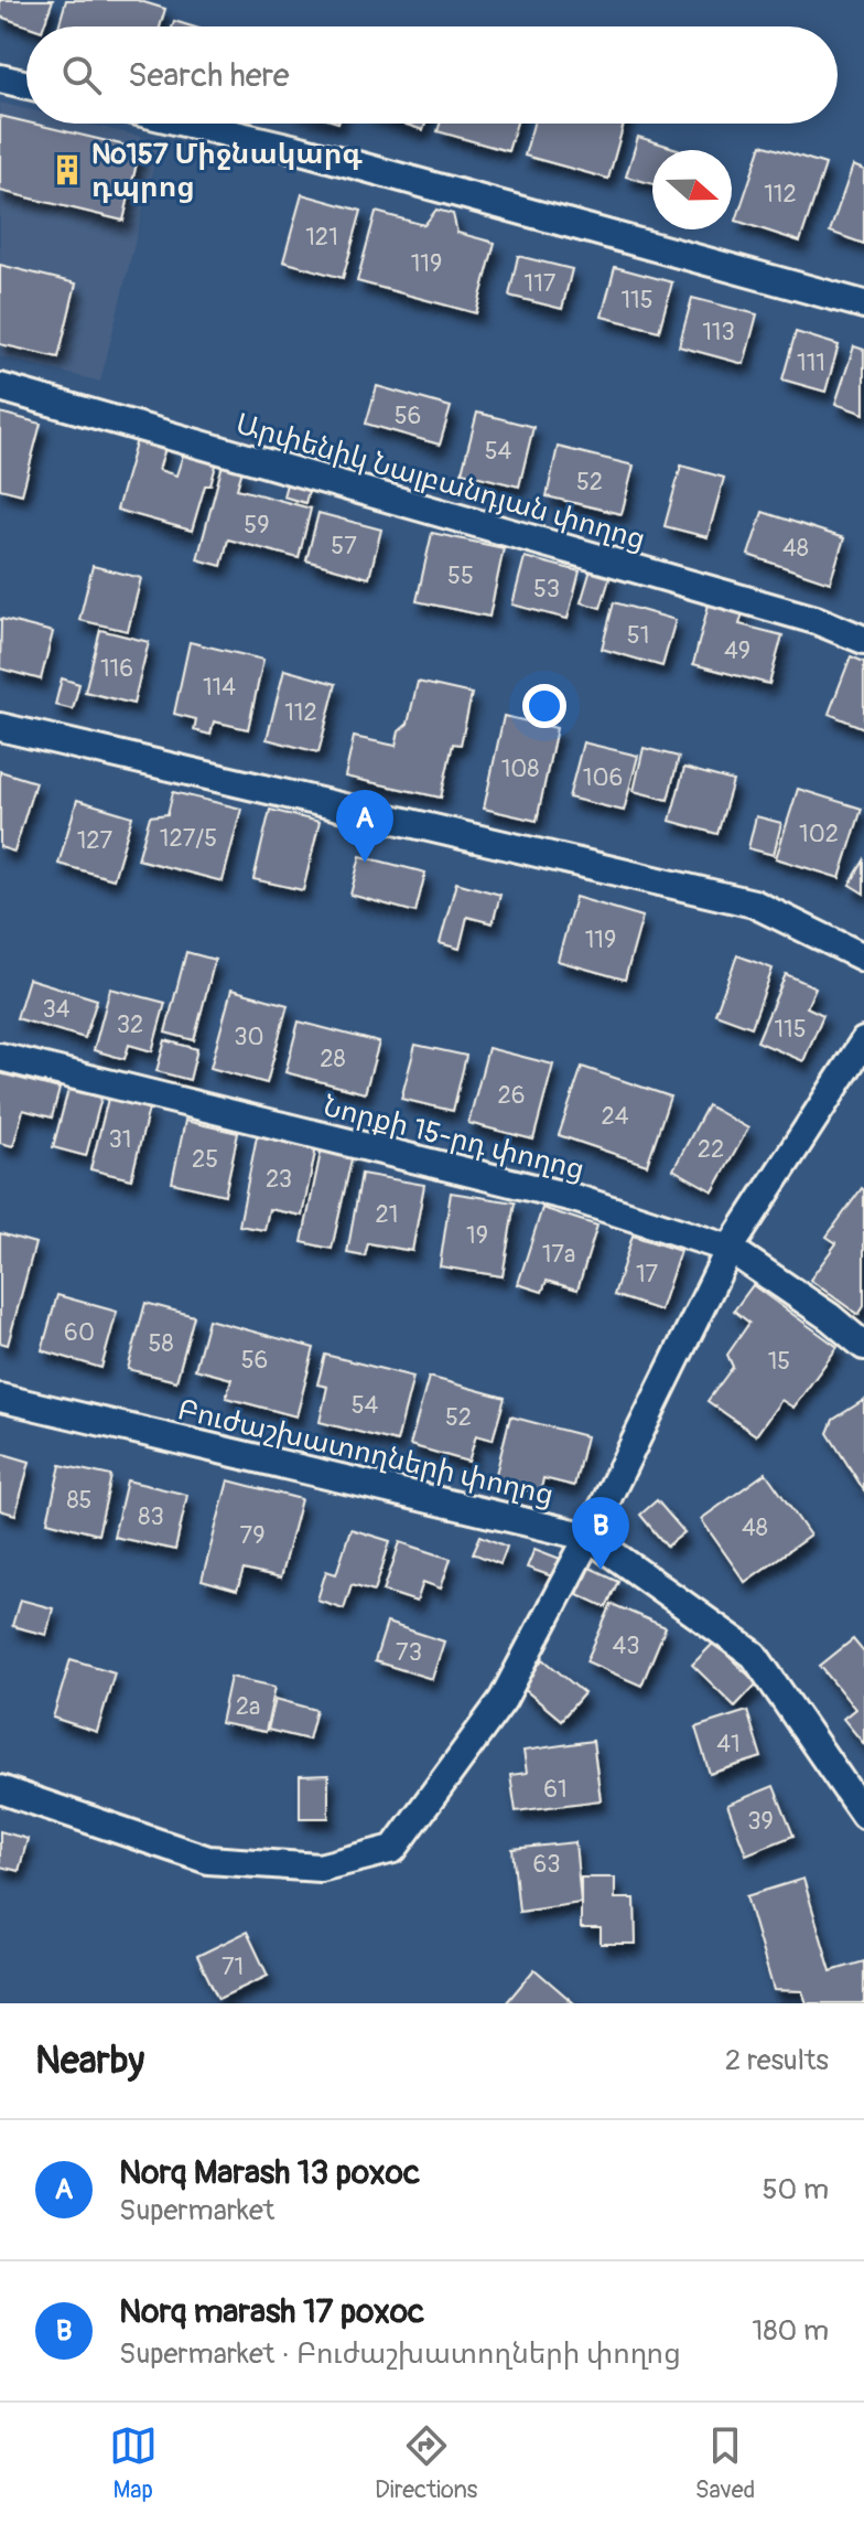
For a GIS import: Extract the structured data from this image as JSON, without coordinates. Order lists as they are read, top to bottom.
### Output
{
  "streets": {
    "street": ["Արփենիկ Նալբանդյան փողոց", "Նորքի 15-րդ փողոց", "Բուժաշխատողների փողոց"]
  },
  "places": {
    "building": ["№157 Միջնակարգ դպրոց"]
  },
  "house_numbers": [
    "112",
    "121",
    "119",
    "117",
    "115",
    "113",
    "111",
    "56",
    "54",
    "52",
    "59",
    "57",
    "48",
    "55",
    "53",
    "51",
    "49",
    "116",
    "114",
    "112",
    "108",
    "106",
    "102",
    "127/5",
    "127",
    "119",
    "34",
    "32",
    "115",
    "30",
    "28",
    "26",
    "24",
    "31",
    "22",
    "25",
    "23",
    "21",
    "19",
    "17a",
    "17",
    "60",
    "58",
    "56",
    "15",
    "54",
    "52",
    "85",
    "83",
    "48",
    "79",
    "43",
    "73",
    "2a",
    "41",
    "61",
    "39",
    "63",
    "71"
  ],
  "north": "right",
  "page": {
    "search": "Search here",
    "pins": ["A", "B"],
    "heading": ["Nearby", "2 results"],
    "list": [
      {
        "mark": "A",
        "name": "Norq Marash 13 poxoc",
        "note": "Supermarket",
        "value": "50 m"
      },
      {
        "mark": "B",
        "name": "Norq marash 17 poxoc",
        "note": "Supermarket · Բուժաշխատողների փողոց",
        "value": "180 m"
      }
    ],
    "nav": ["Map", "Directions", "Saved"]
  }
}
